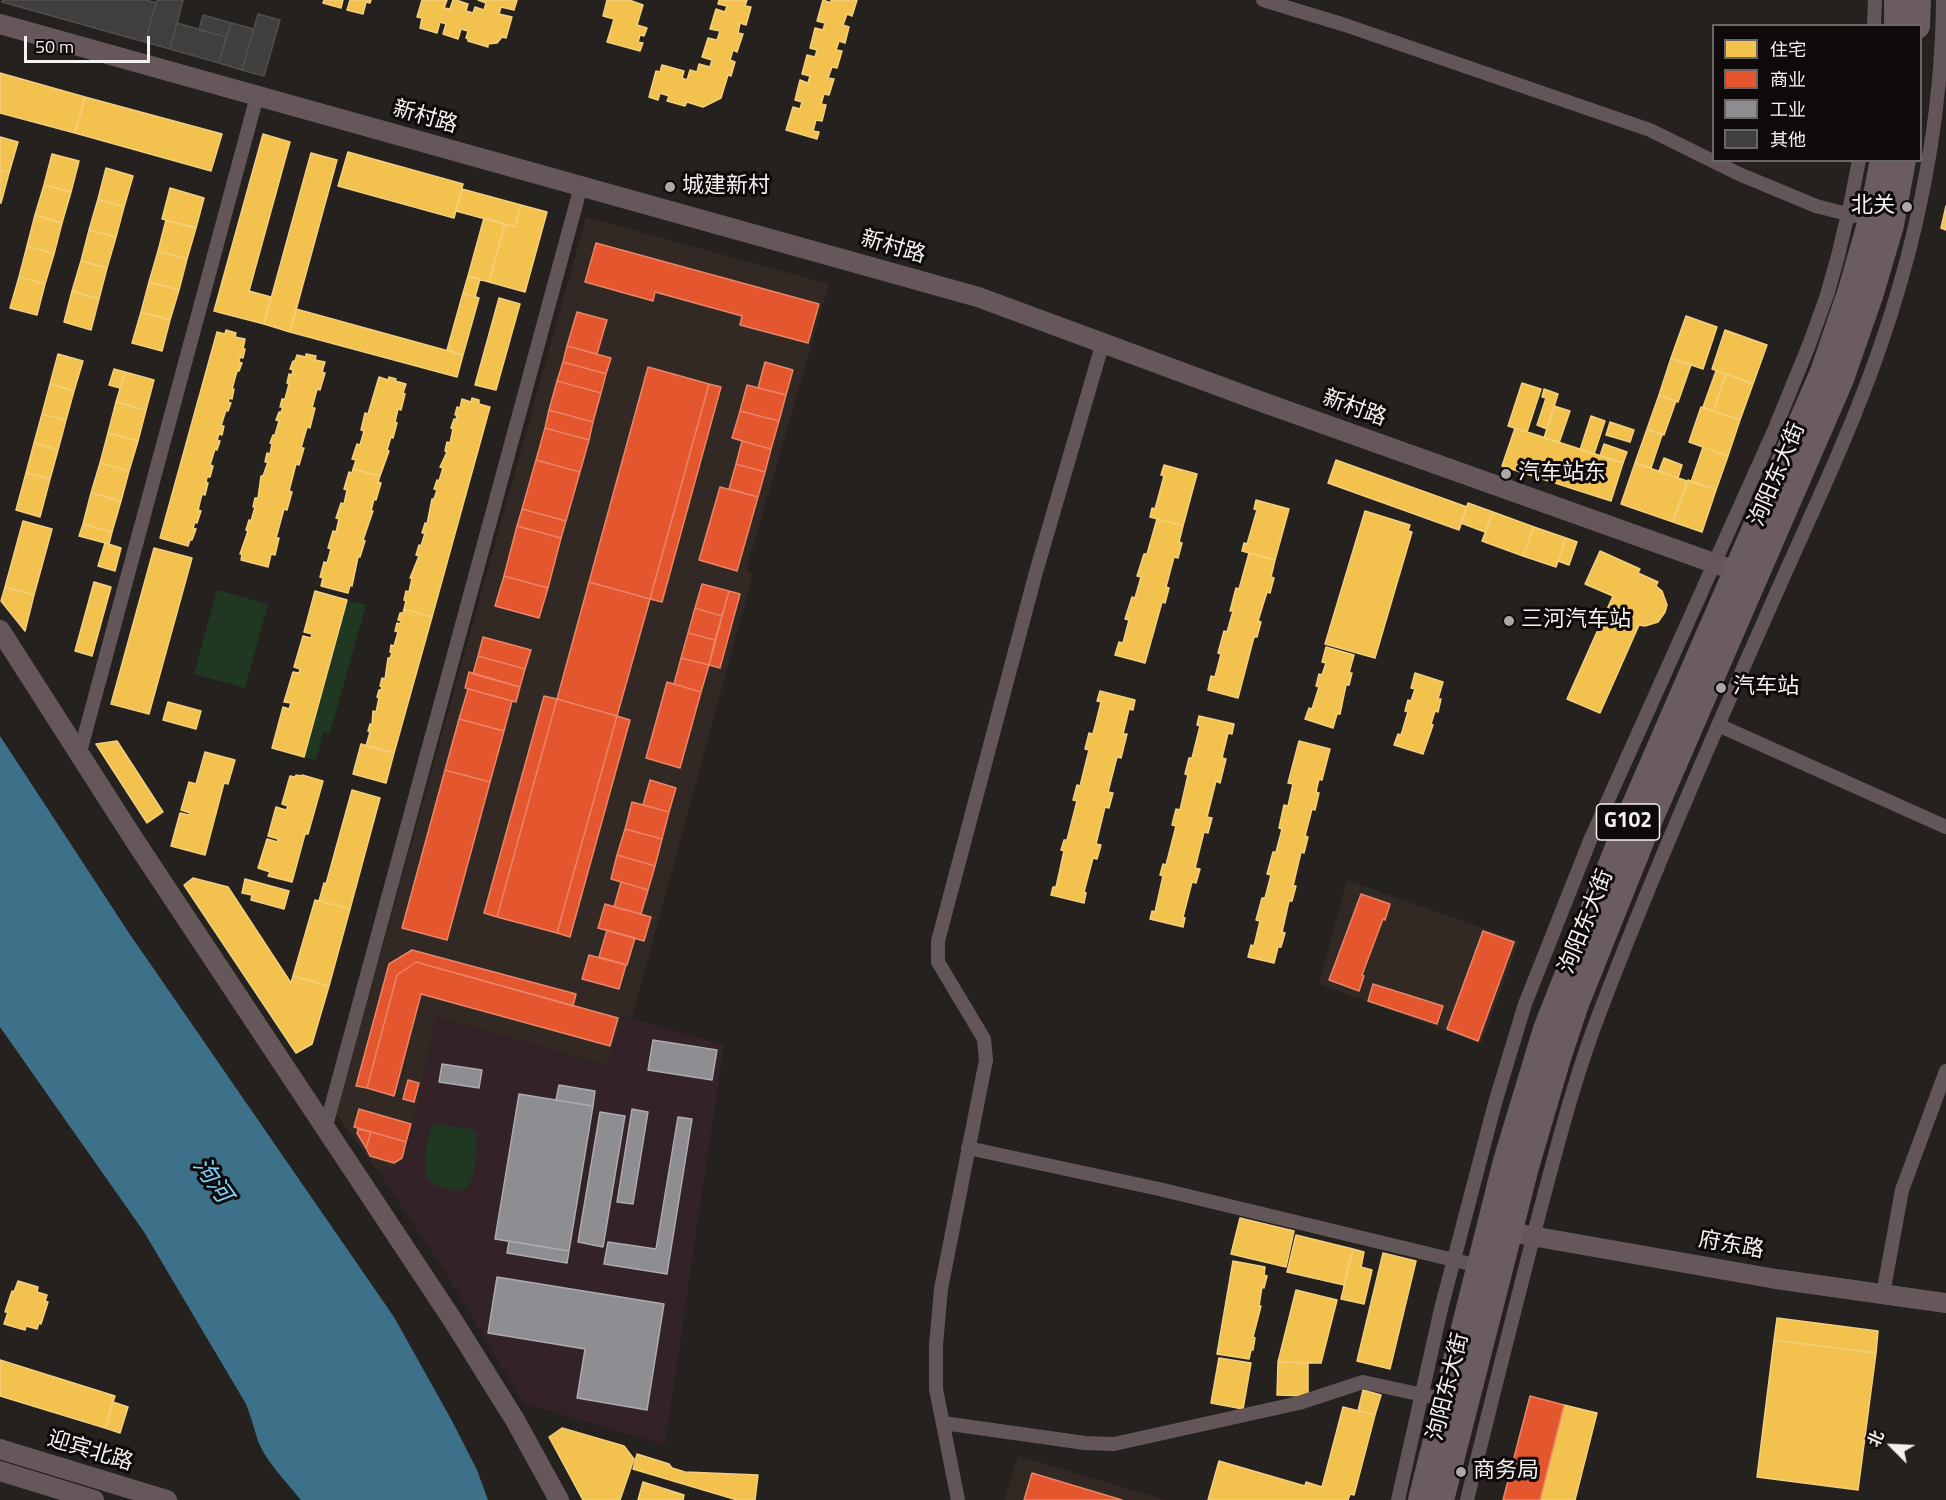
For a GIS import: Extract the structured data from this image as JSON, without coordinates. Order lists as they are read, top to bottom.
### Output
{
  "streets": {
    "highway": ["泃阳东大街", "G102"],
    "street": ["新村路", "府东路", "迎宾北路"]
  },
  "crossings": [
    ["新村路", "泃阳东大街"],
    ["泃阳东大街", "府东路"]
  ],
  "water": ["泃河"],
  "places": [
    "城建新村",
    "北关",
    "汽车站东",
    "三河汽车站",
    "汽车站",
    "商务局"
  ],
  "legend": [
    "住宅",
    "商业",
    "工业",
    "其他"
  ],
  "scale_bar": "50 m",
  "north": "top left"
}
